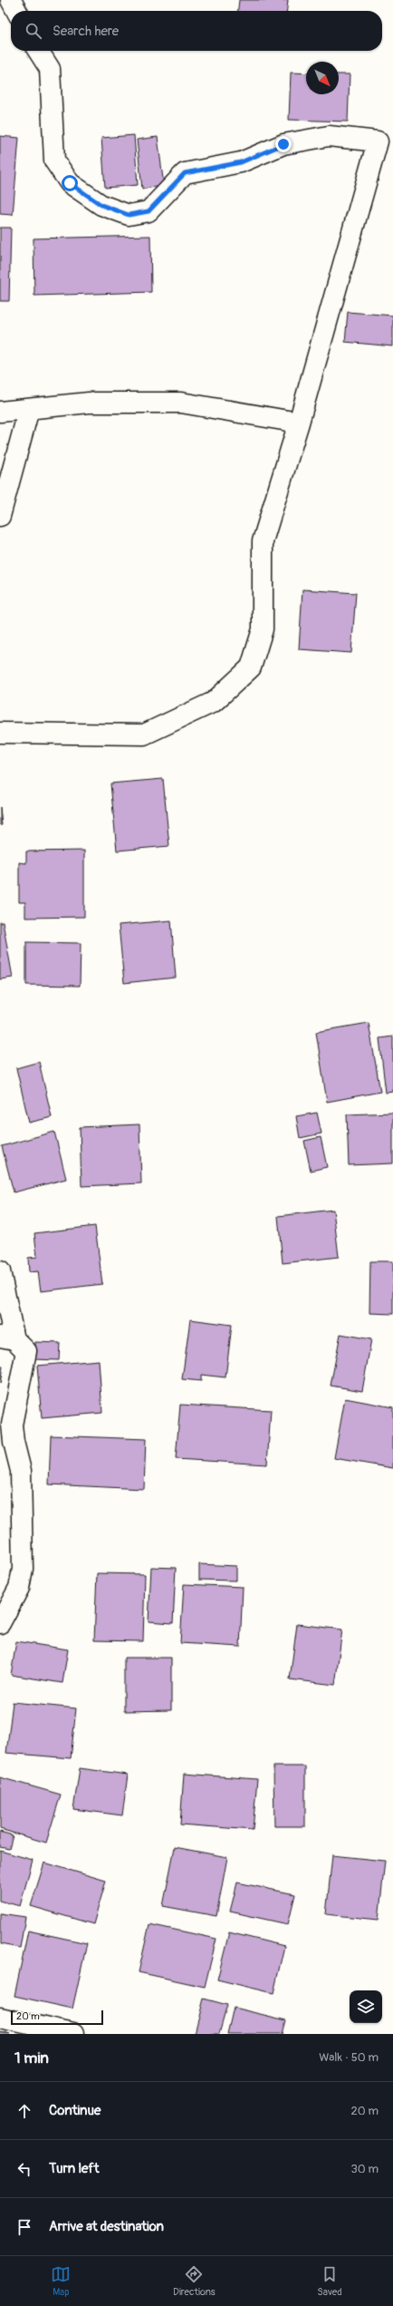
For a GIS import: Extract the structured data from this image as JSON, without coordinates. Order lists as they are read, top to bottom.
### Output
{
  "scale_bar": "20 m",
  "north": "bottom right",
  "page": {
    "search": "Search here",
    "scale": "20 m",
    "heading": ["1 min", "Walk · 50 m"],
    "list": [
      ["Continue", "20 m"],
      ["Turn left", "30 m"],
      "Arrive at destination"
    ],
    "nav": ["Map", "Directions", "Saved"]
  }
}
